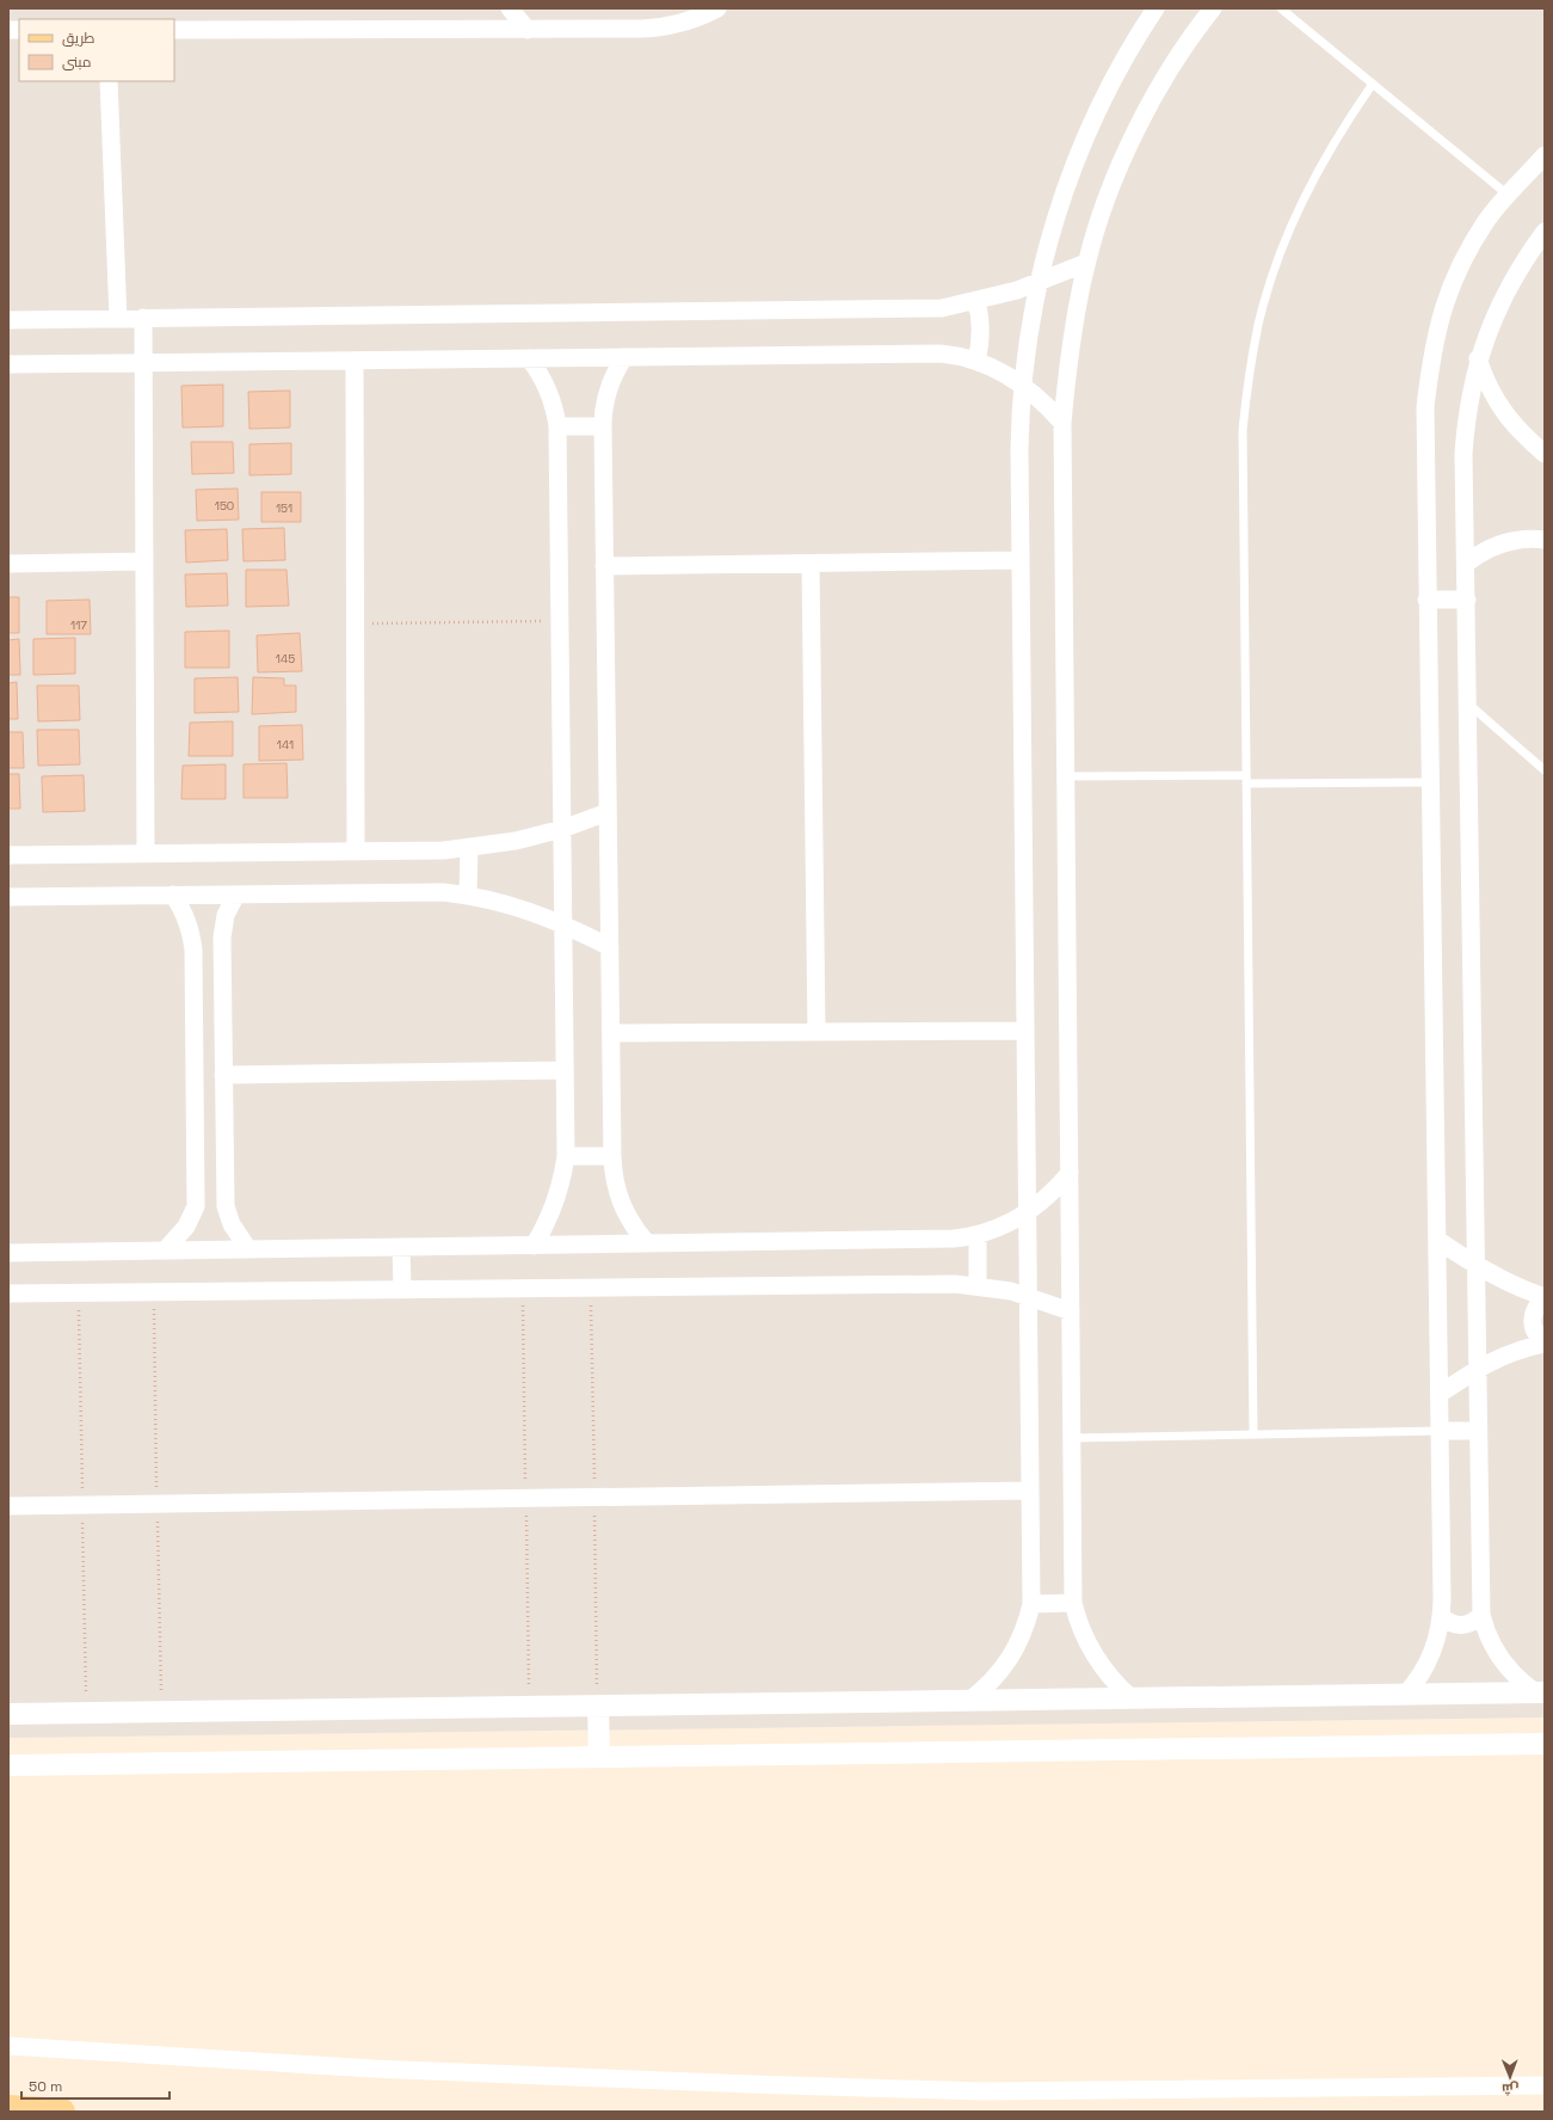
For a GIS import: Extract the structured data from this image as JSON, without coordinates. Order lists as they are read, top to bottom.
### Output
{
  "house_numbers": [
    "150",
    "151",
    "117",
    "145",
    "141"
  ],
  "legend": ["طريق", "مبنى"],
  "scale_bar": "50 m",
  "north": "bottom"
}
